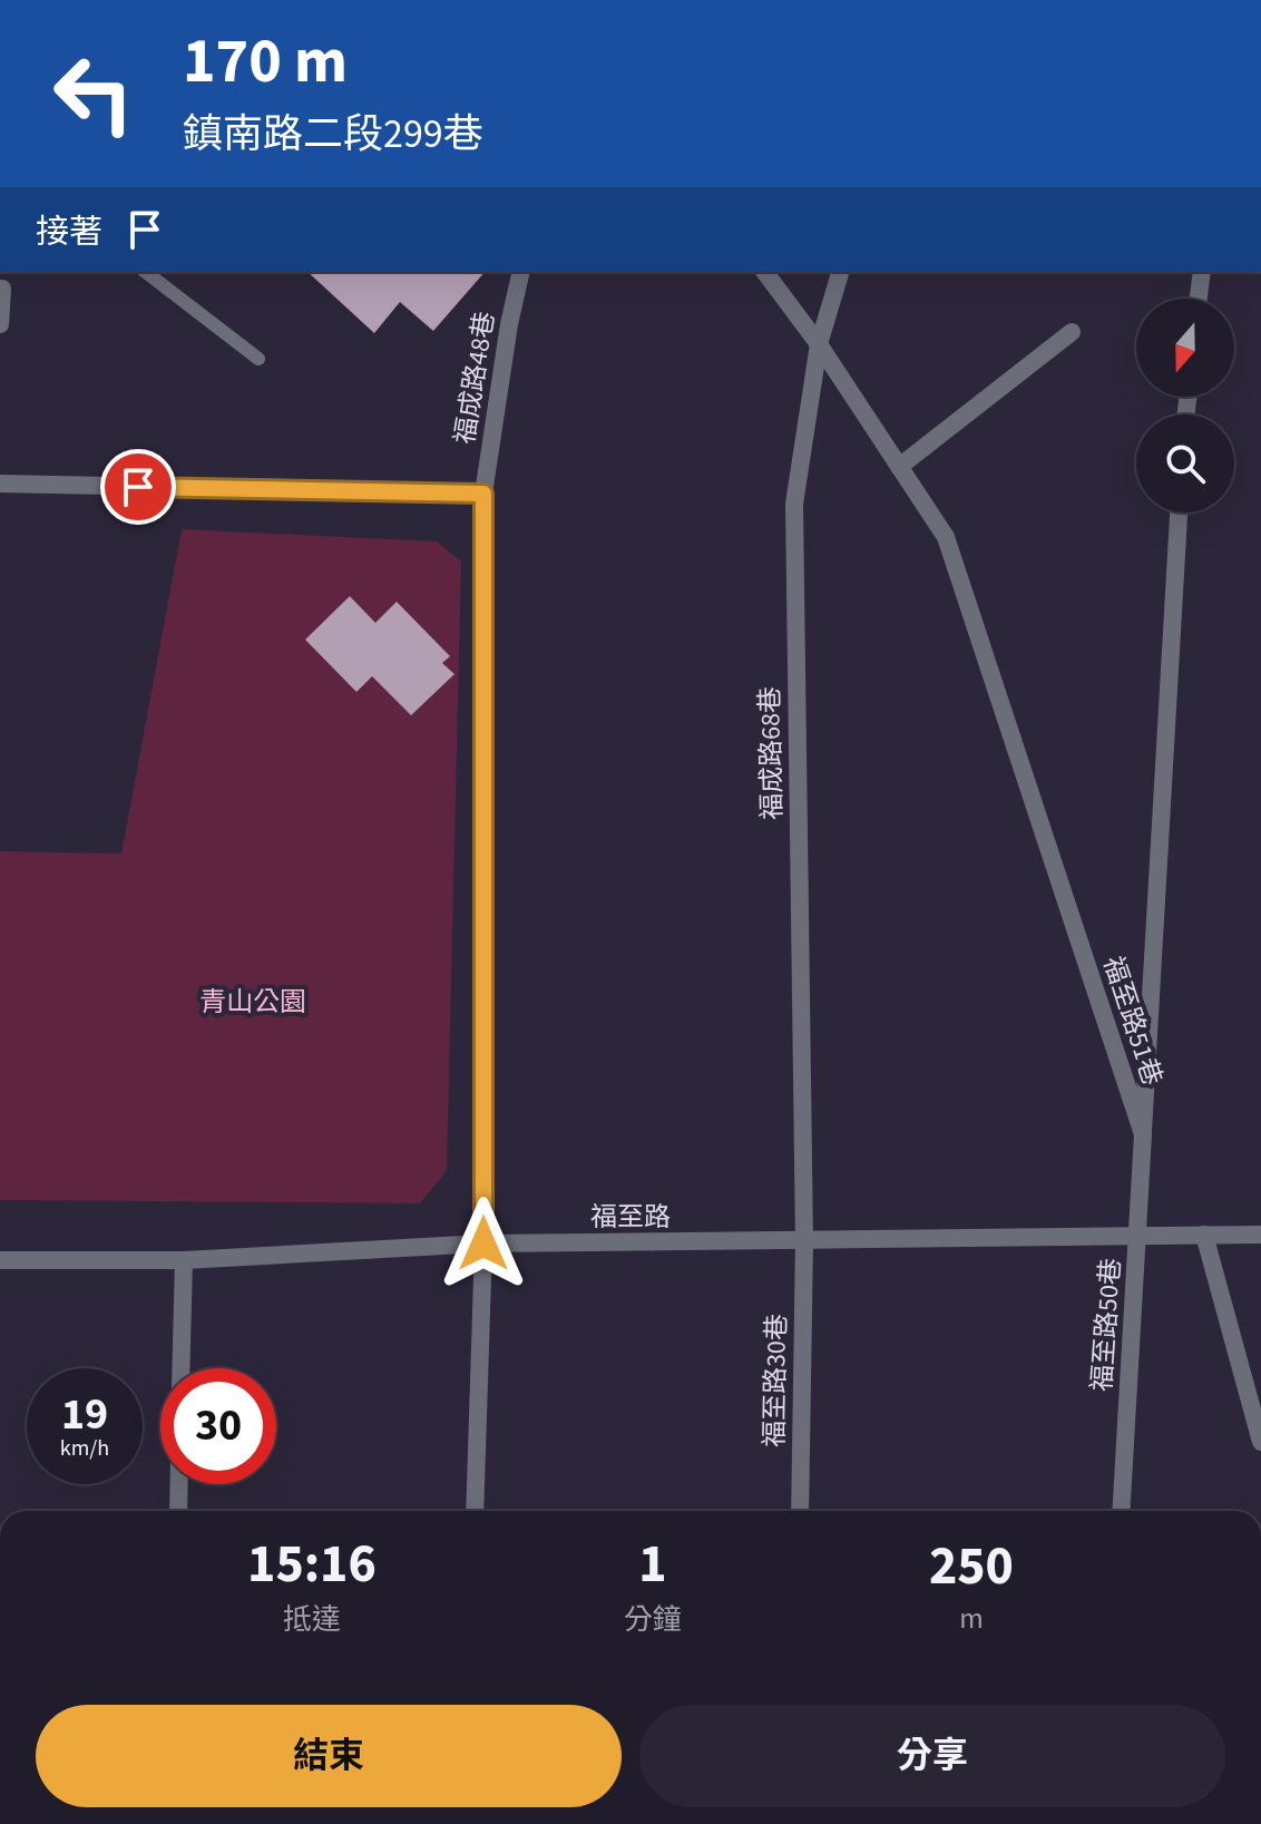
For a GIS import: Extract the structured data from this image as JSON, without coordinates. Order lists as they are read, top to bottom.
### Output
{
  "streets": {
    "street": [
      "福成路48巷",
      "福成路68巷",
      "福至路51巷",
      "福至路",
      "福至路50巷",
      "福至路30巷"
    ]
  },
  "crossings": [
    ["福成路48巷", "福至路"],
    ["福成路68巷", "福至路51巷"],
    ["福成路68巷", "福至路"],
    ["福成路68巷", "福至路30巷"],
    ["福至路51巷", "福至路50巷"],
    ["福至路", "福至路50巷"],
    ["福至路", "福至路30巷"]
  ],
  "parks": ["青山公園"],
  "north": "bottom",
  "page": {
    "turn": ["170 m", "鎮南路二段299巷"],
    "then": "接著",
    "speed": "19 km/h",
    "limit": "30",
    "eta": [
      "15:16",
      "抵達",
      "1",
      "分鐘",
      "250",
      "m"
    ],
    "buttons": ["結束", "分享"]
  }
}
